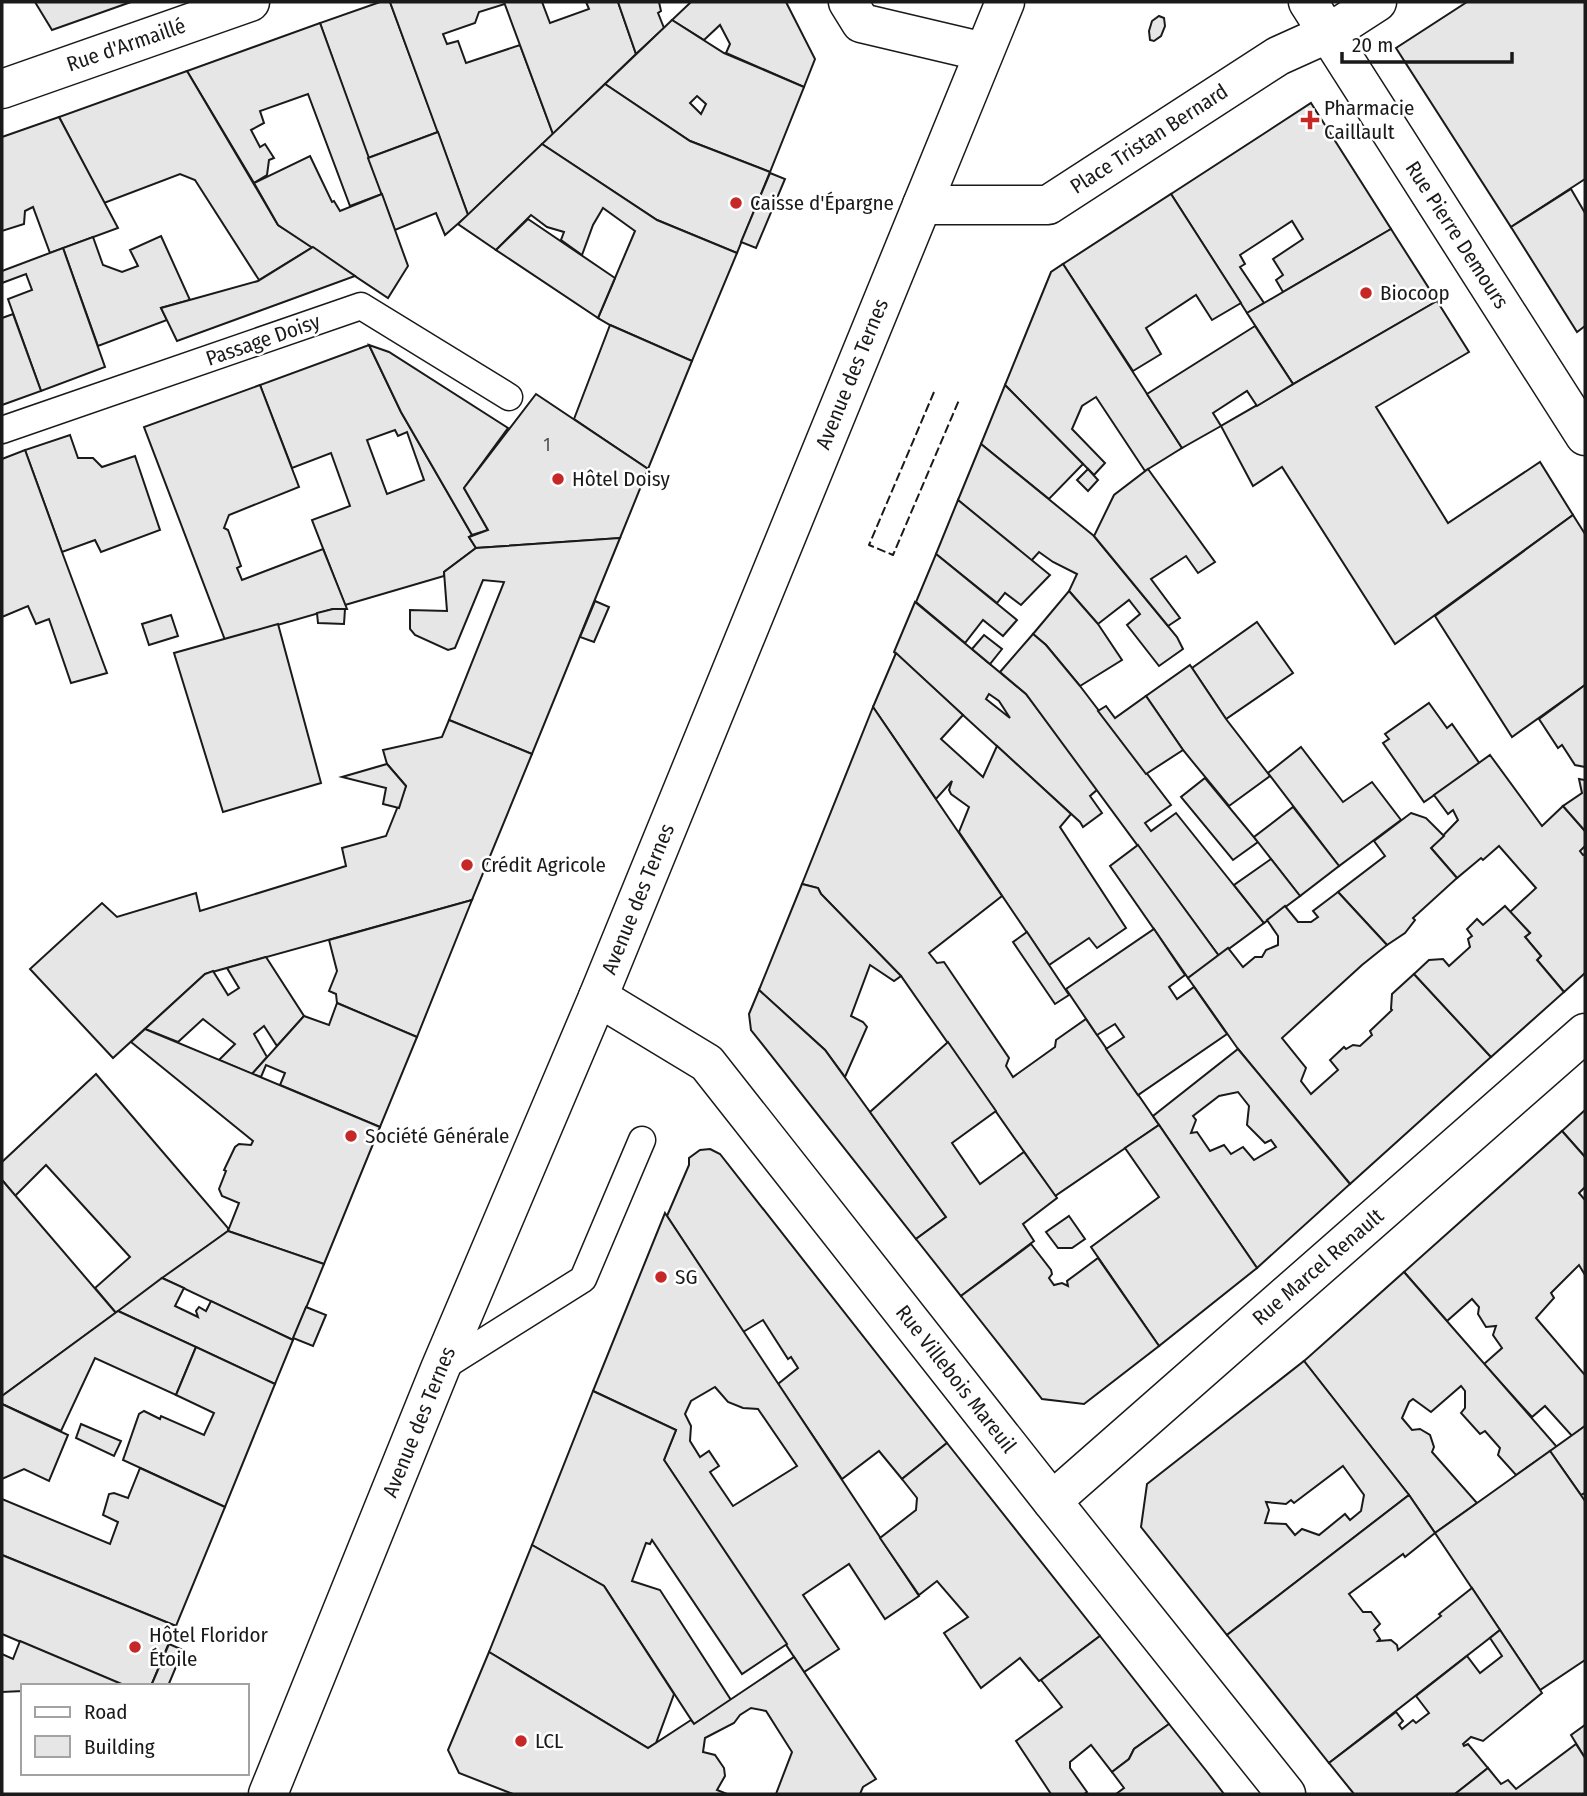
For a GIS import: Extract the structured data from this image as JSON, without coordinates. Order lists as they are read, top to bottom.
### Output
{
  "streets": {
    "street": [
      "Rue d'Armaillé",
      "Place Tristan Bernard",
      "Rue Pierre Demours",
      "Avenue des Ternes",
      "Rue Marcel Renault",
      "Rue Villebois Mareuil"
    ],
    "lane": ["Passage Doisy"]
  },
  "crossings": [
    ["Place Tristan Bernard", "Rue Pierre Demours"],
    ["Place Tristan Bernard", "Avenue des Ternes"],
    ["Avenue des Ternes", "Rue Villebois Mareuil"],
    ["Rue Marcel Renault", "Rue Villebois Mareuil"]
  ],
  "places": {
    "health": ["Pharmacie Caillault"],
    "other": [
      "Caisse d'Épargne",
      "Biocoop",
      "Hôtel Doisy",
      "Crédit Agricole",
      "Société Générale",
      "SG",
      "Hôtel Floridor Étoile",
      "LCL"
    ]
  },
  "house_numbers": ["1"],
  "legend": ["Road", "Building"],
  "scale_bar": "20 m"
}
